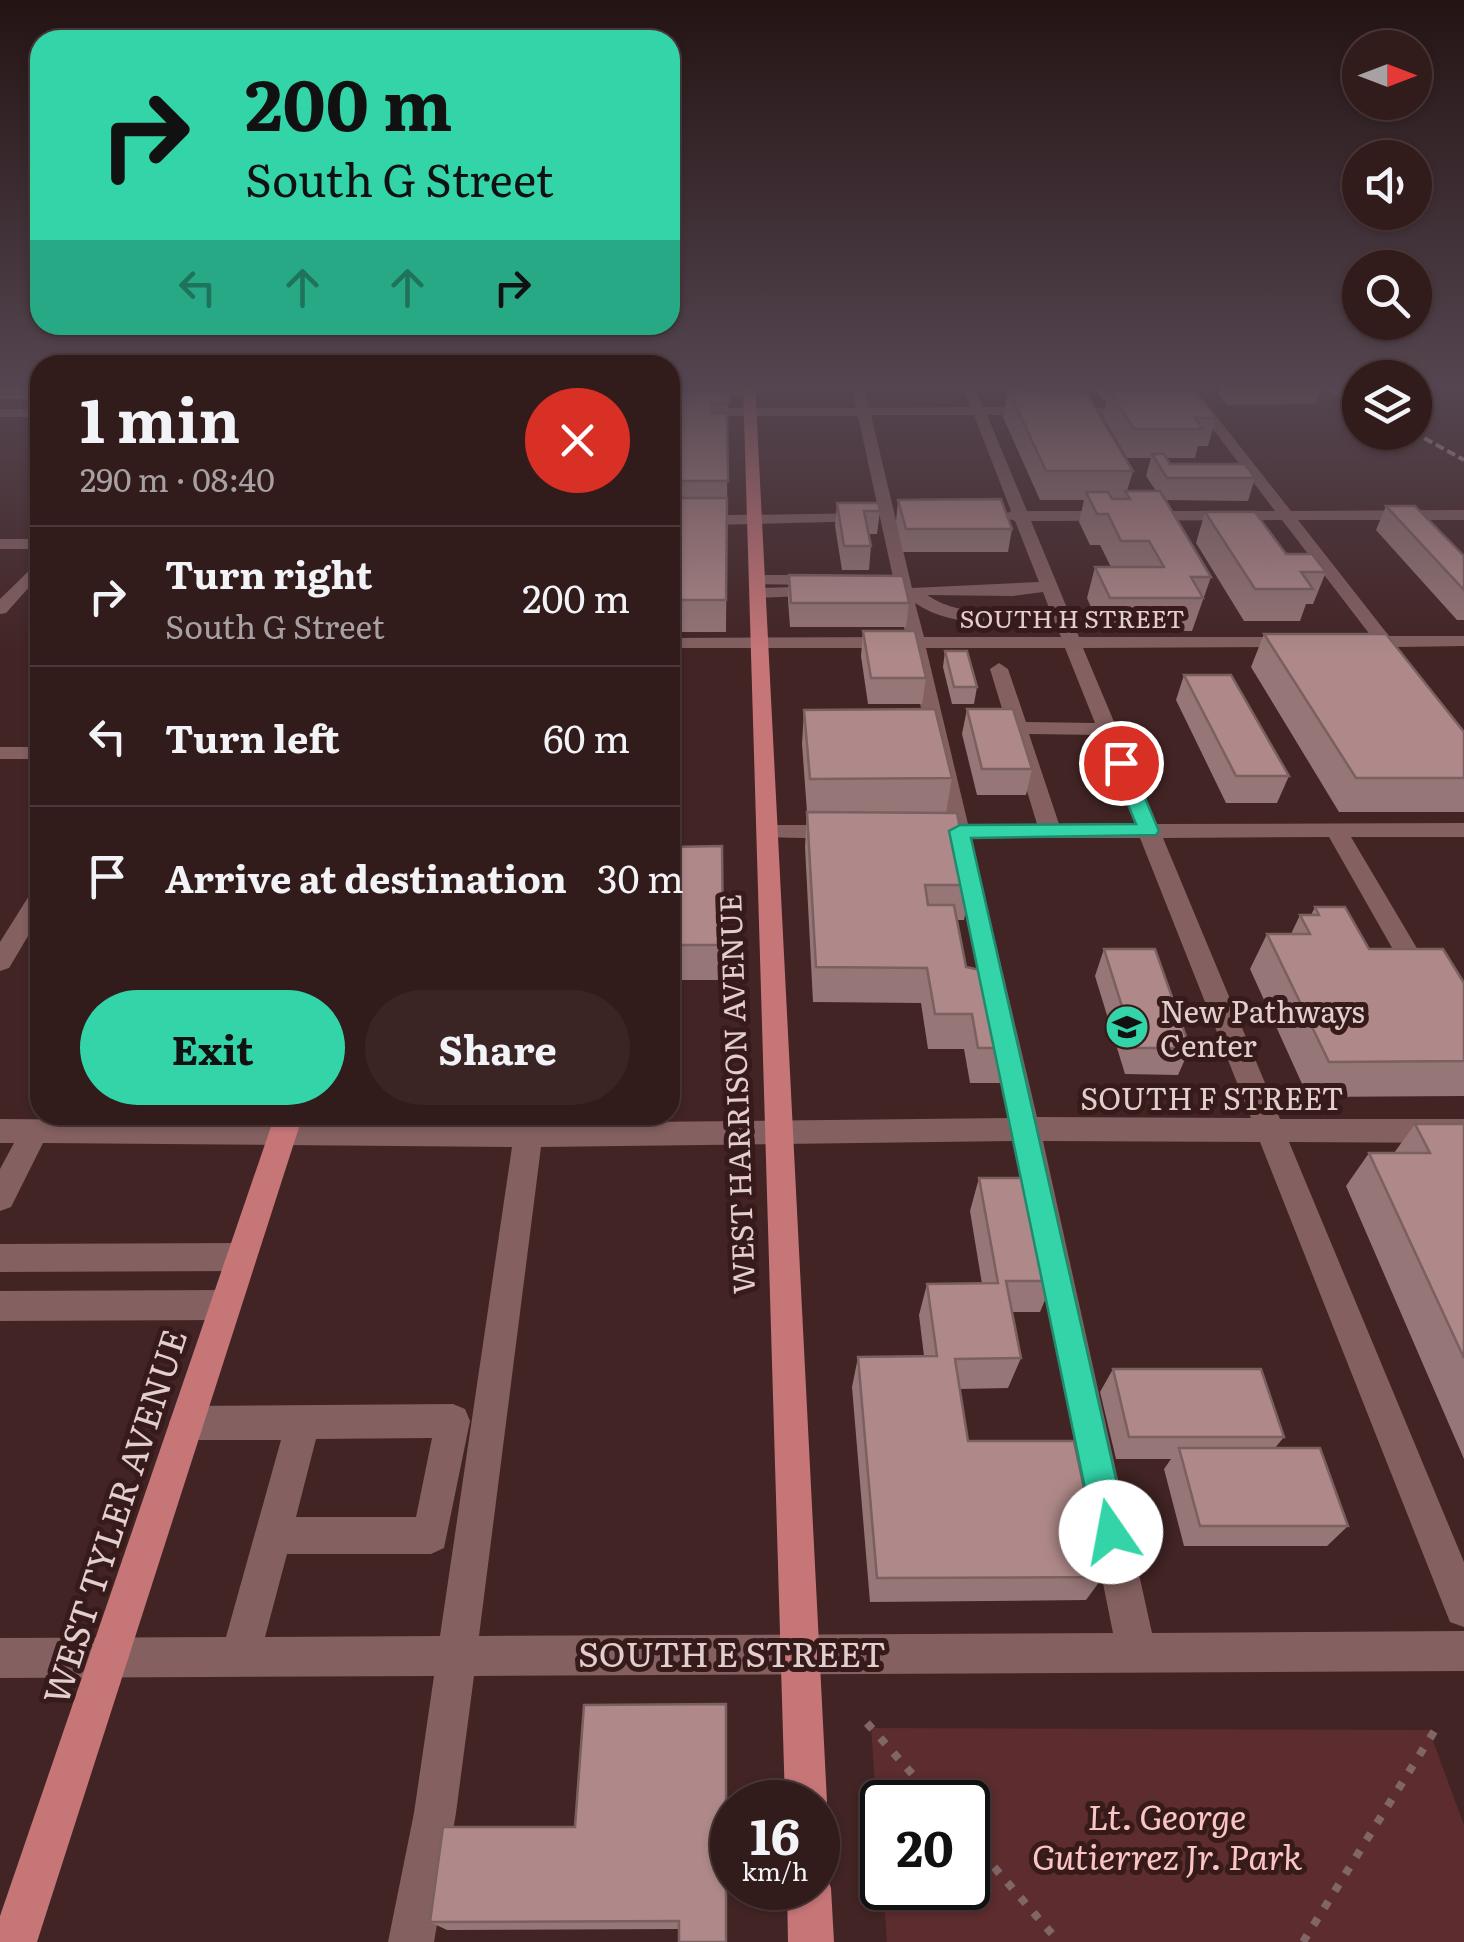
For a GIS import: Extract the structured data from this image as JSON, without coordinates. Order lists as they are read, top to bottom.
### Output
{
  "streets": {
    "main road": ["WEST HARRISON AVENUE", "WEST TYLER AVENUE"],
    "street": ["SOUTH H STREET", "SOUTH F STREET", "SOUTH E STREET"]
  },
  "crossings": [
    ["SOUTH H STREET", "WEST HARRISON AVENUE"],
    ["WEST HARRISON AVENUE", "SOUTH F STREET"],
    ["WEST HARRISON AVENUE", "SOUTH E STREET"],
    ["SOUTH F STREET", "WEST TYLER AVENUE"],
    ["WEST TYLER AVENUE", "SOUTH E STREET"]
  ],
  "parks": ["Lt. George Gutierrez Jr. Park"],
  "places": {
    "school or university": ["New Pathways Center"]
  },
  "north": "right",
  "page": {
    "turn": ["200 m", "South G Street"],
    "heading": ["1 min", "290 m · 08:40"],
    "list": [
      {
        "name": "Turn right",
        "note": "South G Street",
        "value": "200 m"
      },
      {
        "name": "Turn left",
        "value": "60 m"
      },
      {
        "name": "Arrive at destination",
        "value": "30 m"
      }
    ],
    "buttons": ["Exit", "Share"],
    "speed": "16 km/h",
    "limit": "20"
  }
}
